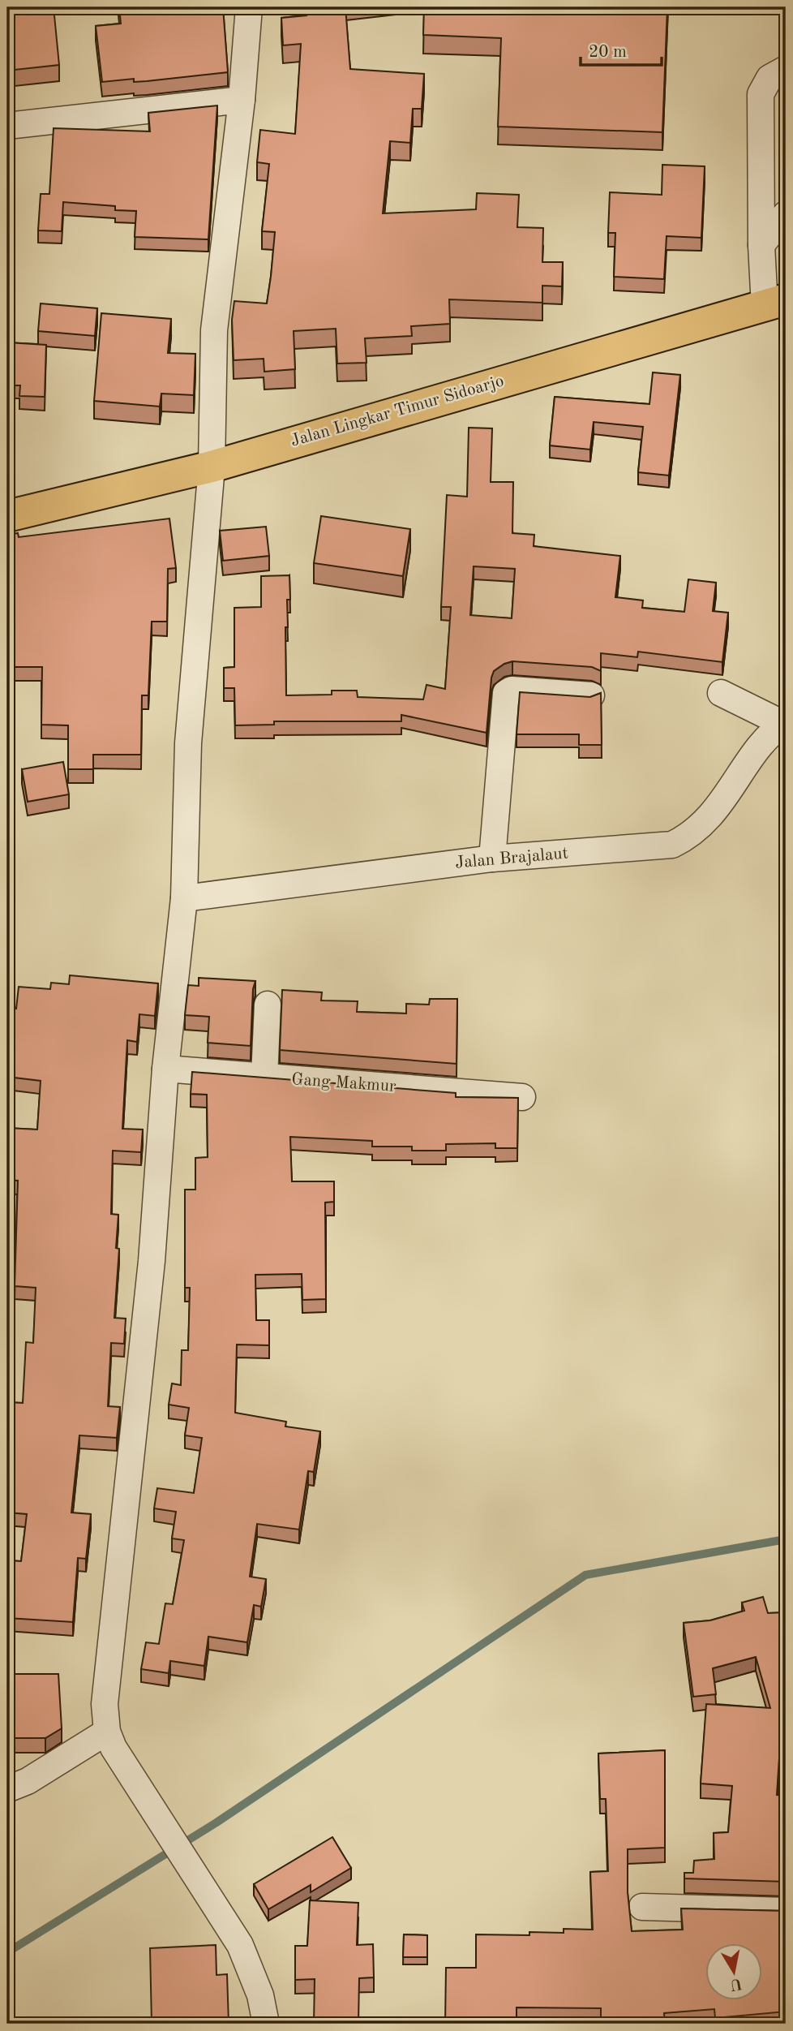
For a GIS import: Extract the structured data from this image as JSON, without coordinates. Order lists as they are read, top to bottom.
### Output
{
  "streets": {
    "main road": ["Jalan Lingkar Timur Sidoarjo"],
    "street": ["Jalan Brajalaut", "Gang Makmur"]
  },
  "scale_bar": "20 m",
  "north": "bottom"
}
